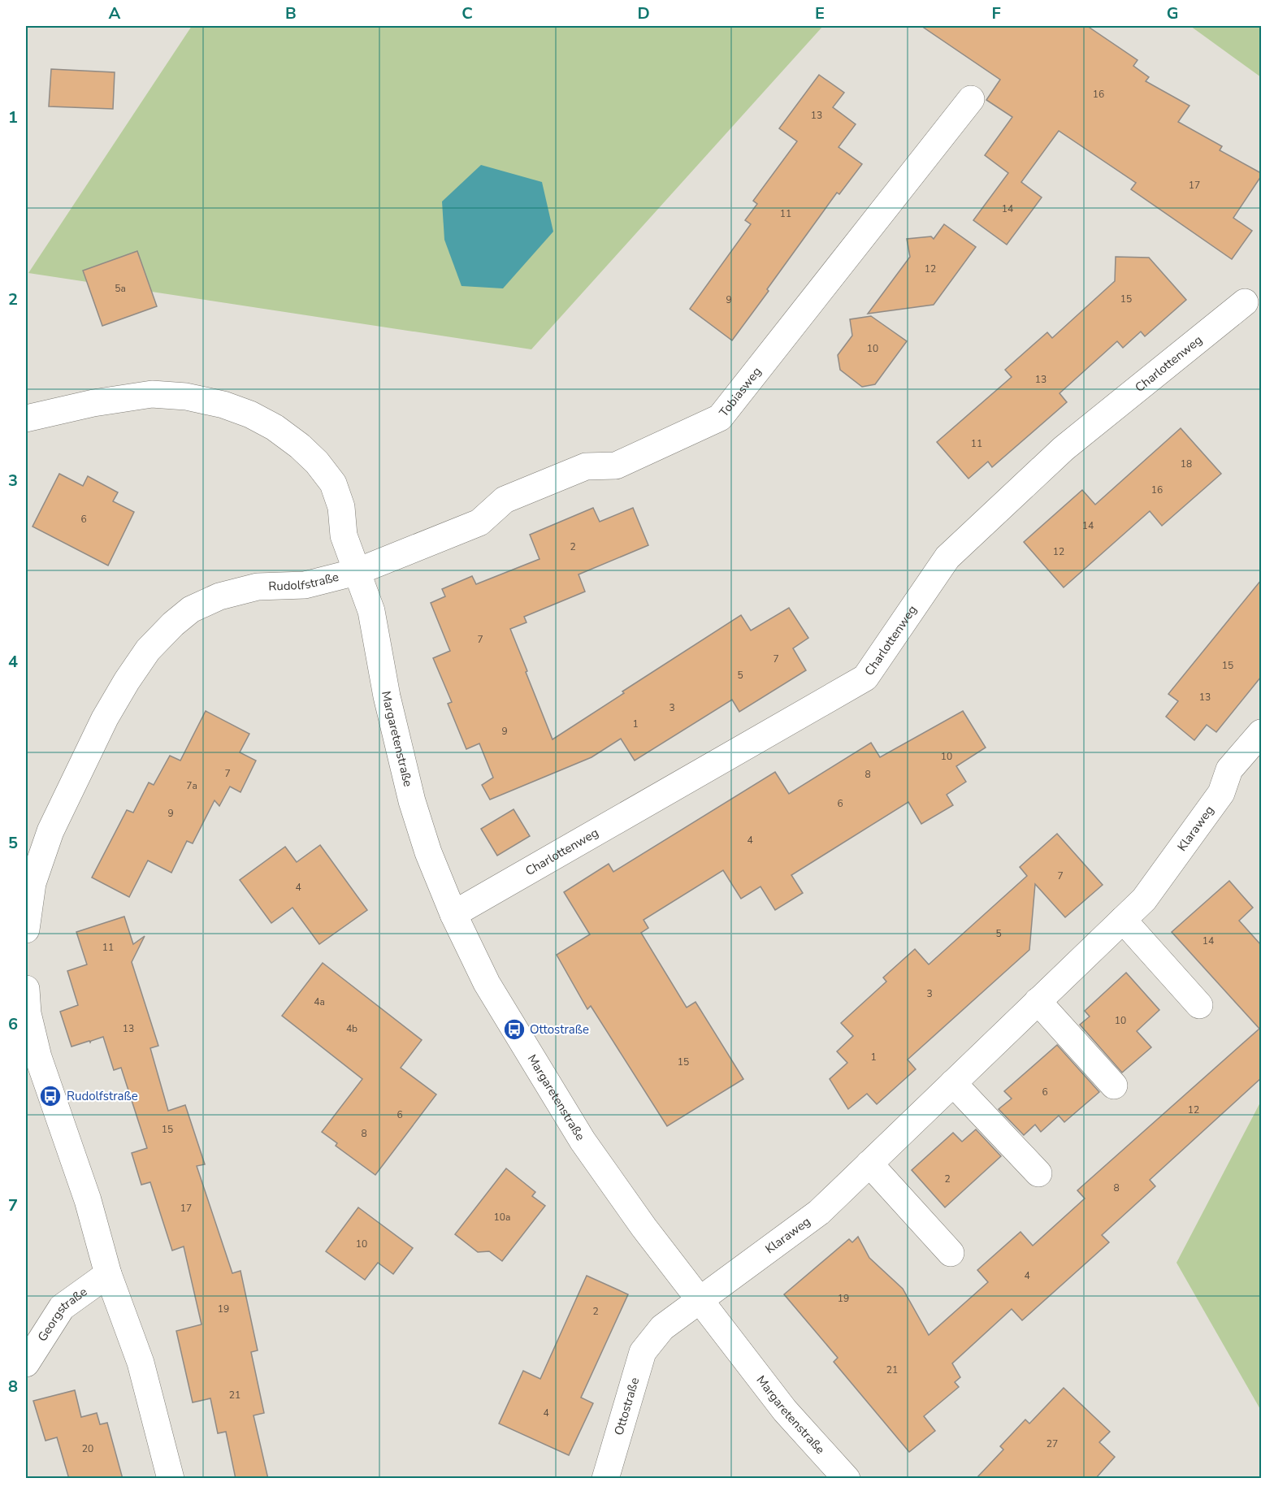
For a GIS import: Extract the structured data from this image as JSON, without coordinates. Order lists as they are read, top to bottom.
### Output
{
  "streets": {
    "street": [
      "Charlottenweg",
      "Tobiasweg",
      "Rudolfstraße",
      "Margaretenstraße",
      "Klaraweg",
      "Georgstraße",
      "Ottostraße"
    ]
  },
  "crossings": [
    ["Charlottenweg", "Margaretenstraße"],
    ["Tobiasweg", "Rudolfstraße"],
    ["Tobiasweg", "Margaretenstraße"],
    ["Rudolfstraße", "Margaretenstraße"],
    ["Margaretenstraße", "Klaraweg"],
    ["Margaretenstraße", "Ottostraße"],
    ["Klaraweg", "Ottostraße"]
  ],
  "places": {
    "bus stop": ["Ottostraße", "Rudolfstraße"]
  },
  "house_numbers": [
    "16",
    "13",
    "17",
    "14",
    "11",
    "12",
    "5a",
    "15",
    "9",
    "10",
    "13",
    "11",
    "18",
    "16",
    "6",
    "14",
    "2",
    "12",
    "7",
    "7",
    "15",
    "5",
    "13",
    "3",
    "1",
    "9",
    "10",
    "7",
    "8",
    "7a",
    "6",
    "9",
    "4",
    "7",
    "4",
    "5",
    "14",
    "11",
    "3",
    "4a",
    "10",
    "13",
    "4b",
    "1",
    "15",
    "6",
    "12",
    "6",
    "15",
    "8",
    "2",
    "8",
    "17",
    "10a",
    "10",
    "4",
    "19",
    "19",
    "2",
    "21",
    "21",
    "4",
    "27",
    "20"
  ],
  "grid": {
    "columns": [
      "A",
      "B",
      "C",
      "D",
      "E",
      "F",
      "G"
    ],
    "rows": [
      "1",
      "2",
      "3",
      "4",
      "5",
      "6",
      "7",
      "8"
    ]
  }
}
